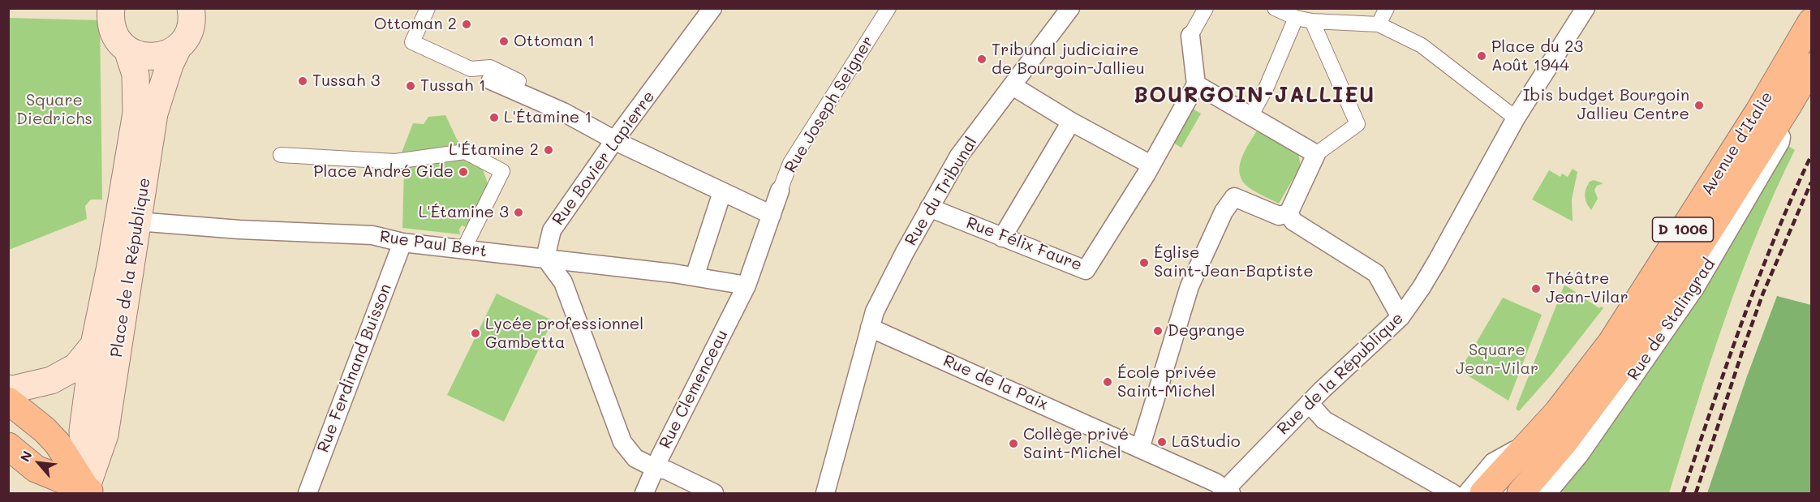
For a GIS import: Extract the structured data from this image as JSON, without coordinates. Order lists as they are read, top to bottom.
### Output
{
  "streets": {
    "main road": ["Avenue d'Italie", "D 1006", "Place de la République"],
    "street": [
      "Rue Joseph Seigner",
      "Rue Bovier Lapierre",
      "Rue du Tribunal",
      "Rue Paul Bert",
      "Rue Félix Faure",
      "Rue de Stalingrad",
      "Rue Ferdinand Buisson",
      "Rue de la République",
      "Rue de la Paix",
      "Rue Clemenceau"
    ]
  },
  "crossings": [
    ["Rue Joseph Seigner", "Rue Paul Bert"],
    ["Rue Joseph Seigner", "Rue Clemenceau"],
    ["Avenue d'Italie", "D 1006"],
    ["Avenue d'Italie", "Rue de Stalingrad"],
    ["Rue Bovier Lapierre", "Rue Paul Bert"],
    ["Rue du Tribunal", "Rue Félix Faure"],
    ["Rue du Tribunal", "Rue de la Paix"],
    ["Rue Paul Bert", "Place de la République"],
    ["Rue Paul Bert", "Rue Ferdinand Buisson"],
    ["Rue Paul Bert", "Rue Clemenceau"],
    ["Rue de la République", "Rue de la Paix"]
  ],
  "districts": ["BOURGOIN-JALLIEU"],
  "parks": ["Square Diedrichs", "Square Jean-Vilar"],
  "places": [
    "Ottoman 2",
    "Ottoman 1",
    "Place du 23 Août 1944",
    "Tribunal judiciaire de Bourgoin-Jallieu",
    "Tussah 3",
    "Tussah 1",
    "Ibis budget Bourgoin Jallieu Centre",
    "L'Étamine 1",
    "L'Étamine 2",
    "Place André Gide",
    "L'Étamine 3",
    "Église Saint-Jean-Baptiste",
    "Théâtre Jean-Vilar",
    "Degrange",
    "Lycée professionnel Gambetta",
    "École privée Saint-Michel",
    "LāStudio",
    "Collège privé Saint-Michel"
  ],
  "north": "top left"
}
